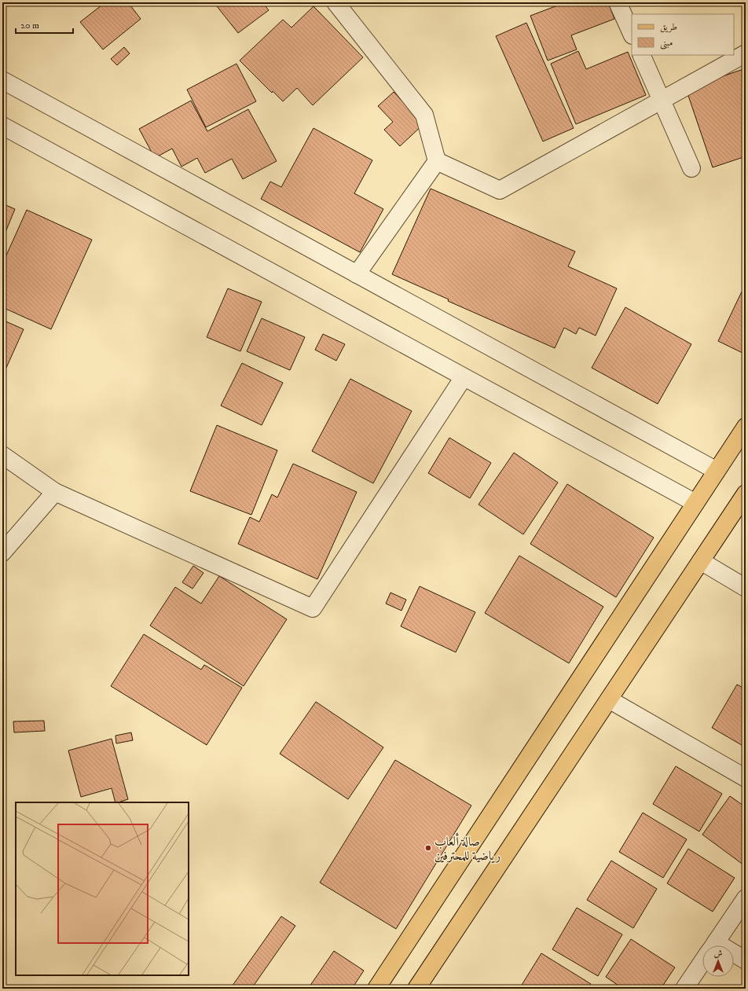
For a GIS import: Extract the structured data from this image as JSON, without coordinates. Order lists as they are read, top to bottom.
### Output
{
  "places": ["صالة ألعاب رياضية للمحترفين"],
  "legend": ["طريق", "مبنى"],
  "scale_bar": "20 m",
  "north": "top"
}
